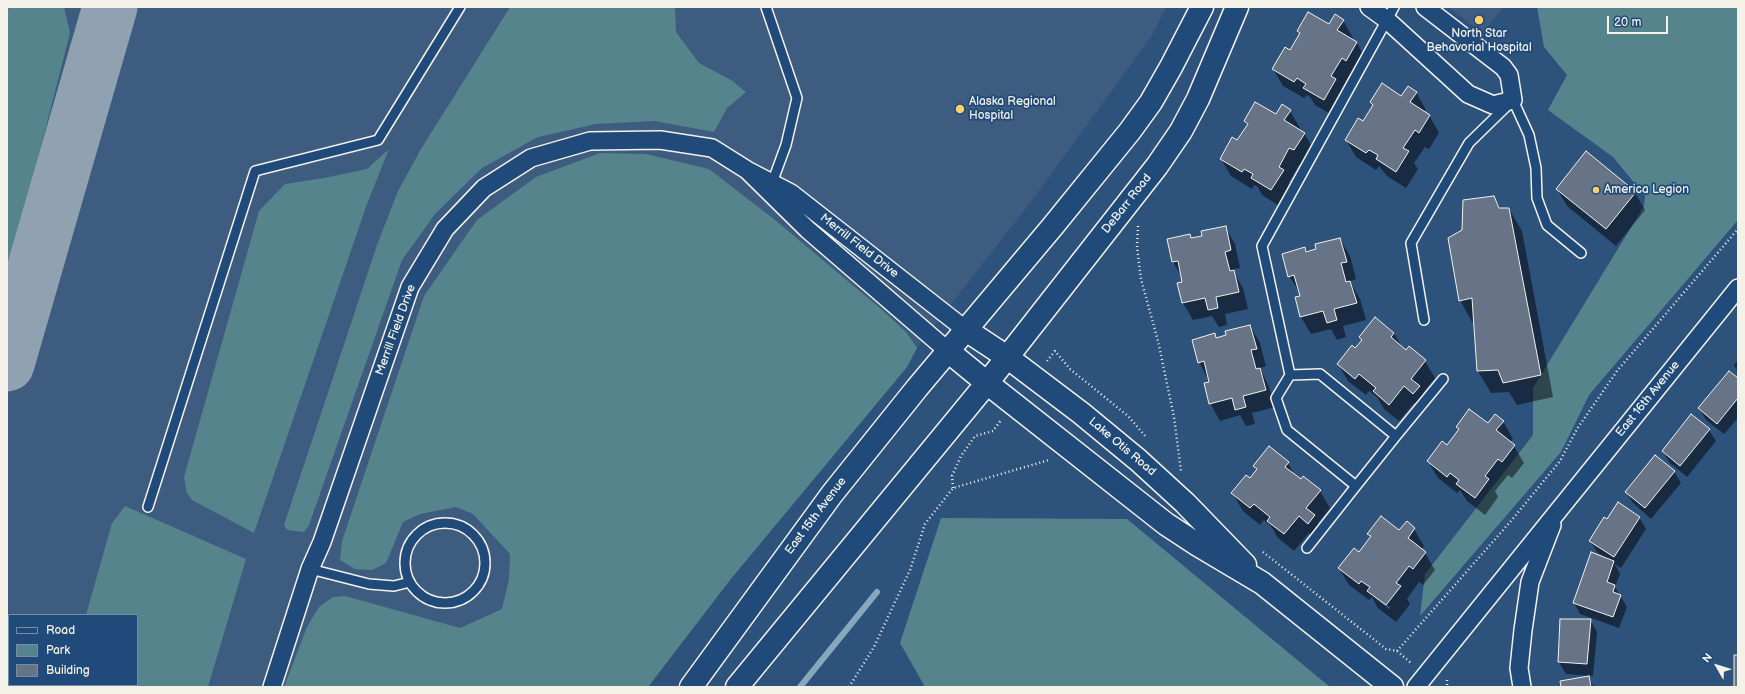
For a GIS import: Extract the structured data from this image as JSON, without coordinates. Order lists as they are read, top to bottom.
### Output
{
  "streets": {
    "main road": ["DeBarr Road", "Lake Otis Road", "East 15th Avenue"],
    "street": ["Merrill Field Drive", "East 16th Avenue"]
  },
  "crossings": [
    ["DeBarr Road", "Lake Otis Road"],
    ["Merrill Field Drive", "Lake Otis Road"],
    ["Merrill Field Drive", "East 15th Avenue"],
    ["Lake Otis Road", "East 15th Avenue"]
  ],
  "places": ["North Star Behavorial Hospital", "Alaska Regional Hospital", "America Legion"],
  "legend": ["Road", "Park", "Building"],
  "scale_bar": "20 m",
  "north": "top left"
}
